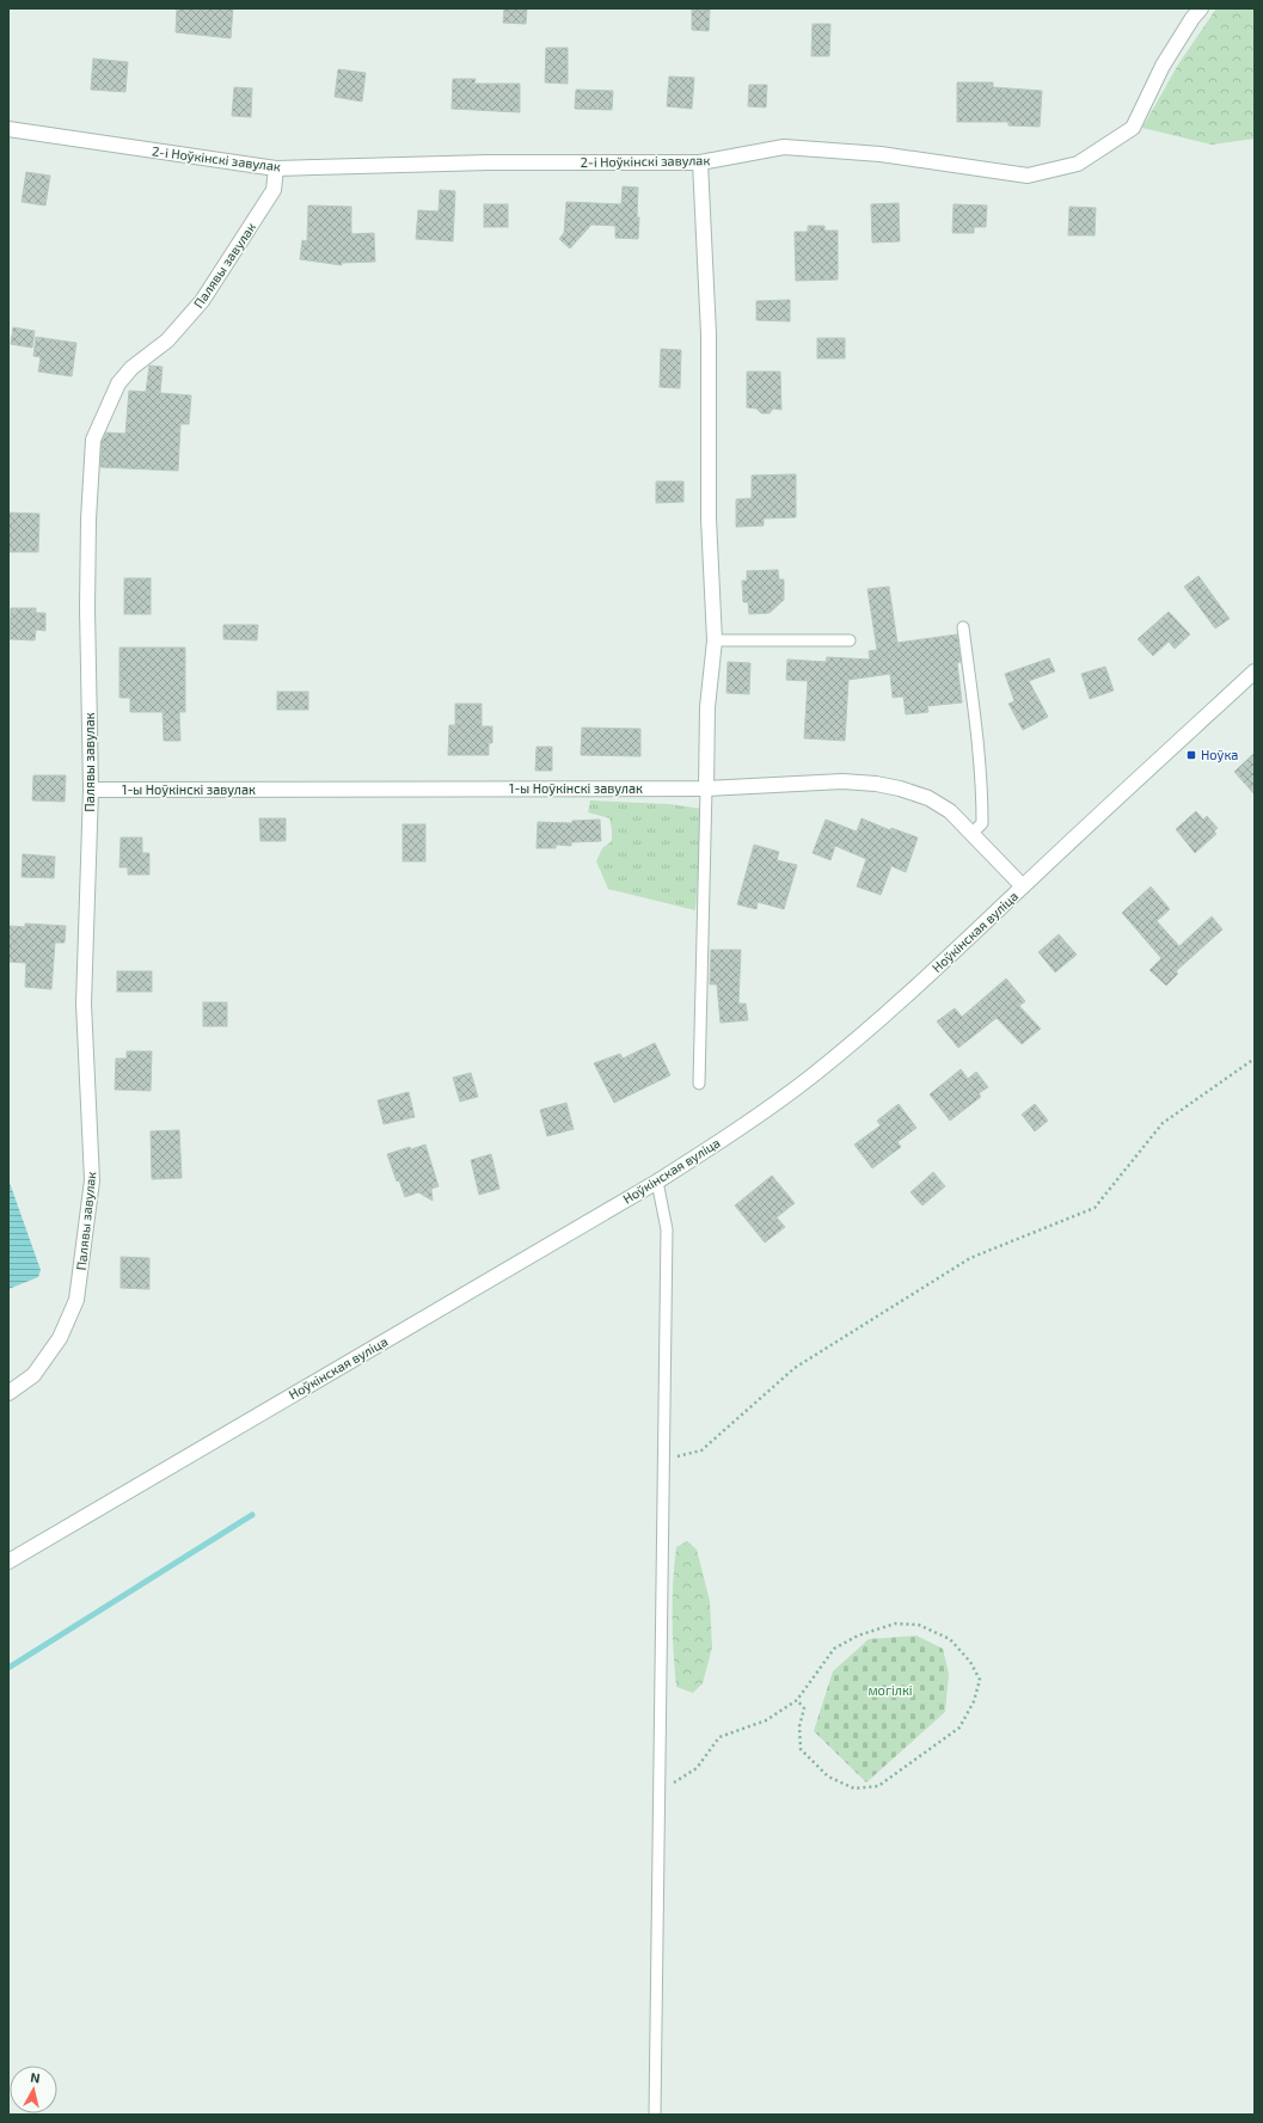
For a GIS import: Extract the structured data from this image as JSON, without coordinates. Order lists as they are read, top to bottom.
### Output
{
  "streets": {
    "street": [
      "2-і Ноўкінскі завулак",
      "Палявы завулак",
      "1-ы Ноўкінскі завулак",
      "Ноўкінская вуліца"
    ]
  },
  "crossings": [
    ["2-і Ноўкінскі завулак", "Палявы завулак"],
    ["Палявы завулак", "1-ы Ноўкінскі завулак"],
    ["1-ы Ноўкінскі завулак", "Ноўкінская вуліца"]
  ],
  "parks": ["могілкі"],
  "places": {
    "transit": ["Ноўка"]
  },
  "north": "top"
}
